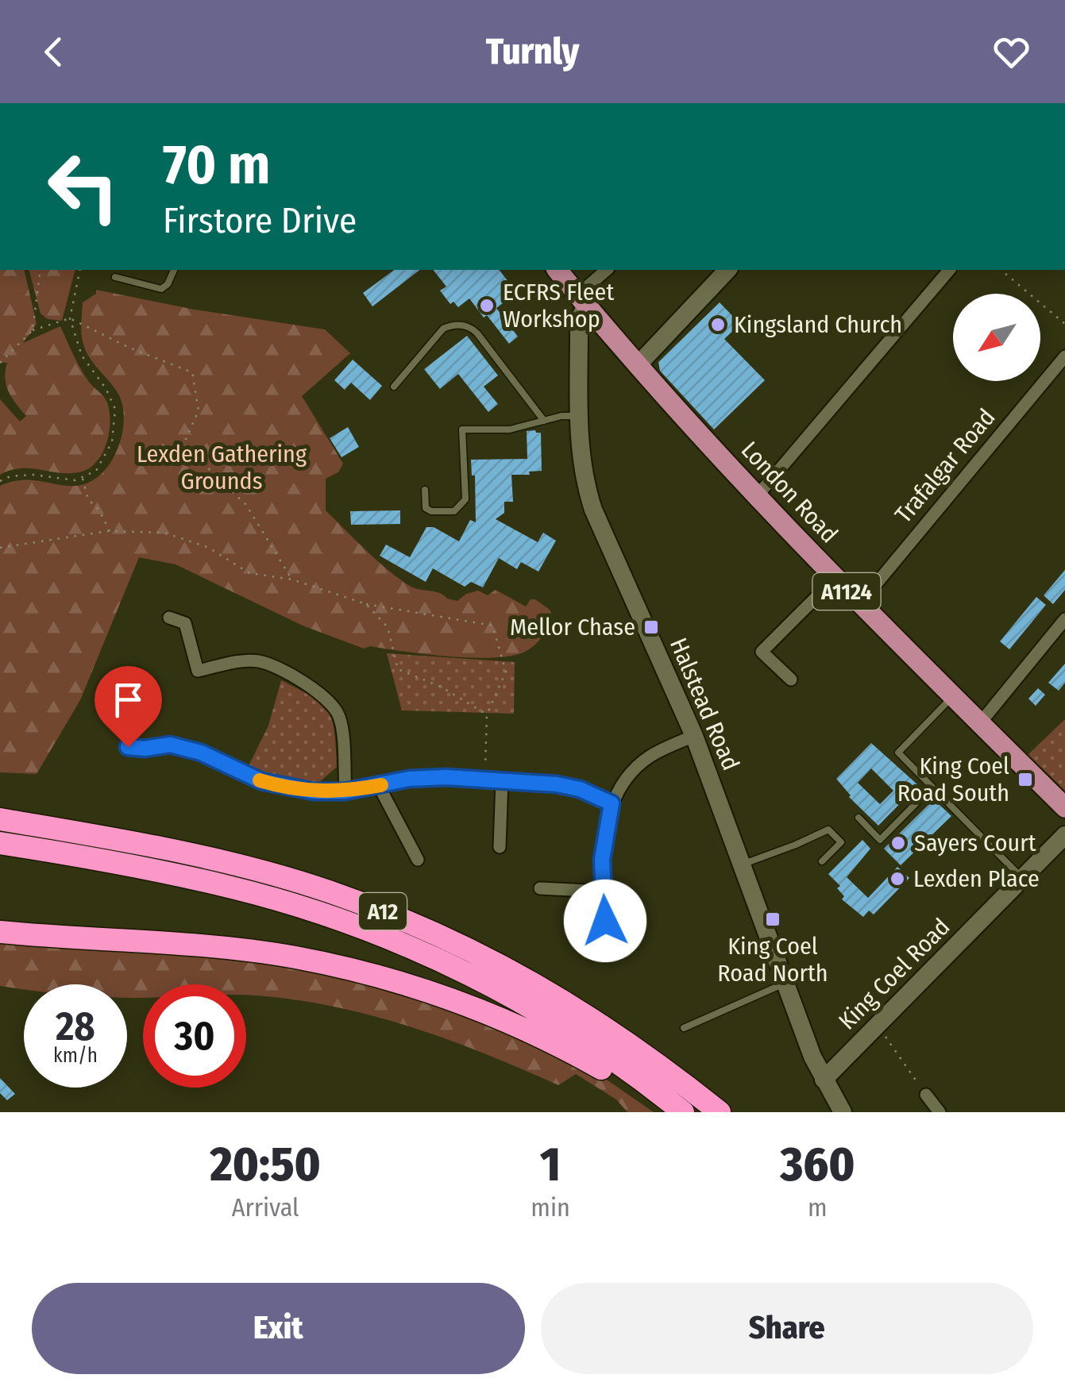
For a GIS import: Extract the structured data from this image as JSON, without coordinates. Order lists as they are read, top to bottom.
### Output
{
  "streets": {
    "highway": ["A12"],
    "main road": ["London Road", "A1124"],
    "street": ["Trafalgar Road", "Halstead Road", "King Coel Road"]
  },
  "crossings": [
    ["Trafalgar Road", "London Road"],
    ["London Road", "Halstead Road"],
    ["Halstead Road", "King Coel Road"]
  ],
  "parks": ["Lexden Gathering Grounds"],
  "places": {
    "other": [
      "ECFRS Fleet Workshop",
      "Kingsland Church",
      "Sayers Court",
      "Lexden Place"
    ],
    "transit": ["Mellor Chase", "King Coel Road South", "King Coel Road North"]
  },
  "north": "bottom left",
  "page": {
    "header": "Turnly",
    "turn": ["70 m", "Firstore Drive"],
    "speed": "28 km/h",
    "limit": "30",
    "eta": [
      "20:50",
      "Arrival",
      "1",
      "min",
      "360",
      "m"
    ],
    "buttons": ["Exit", "Share"]
  }
}
